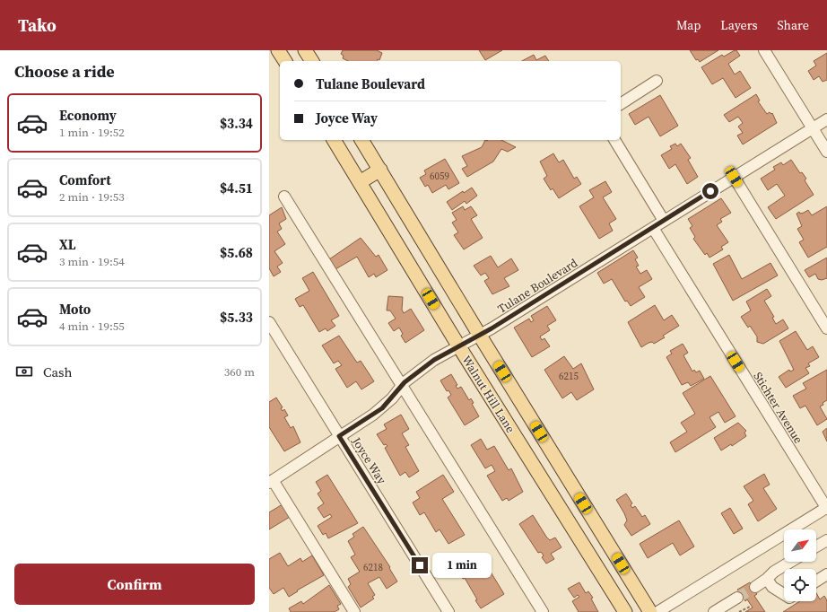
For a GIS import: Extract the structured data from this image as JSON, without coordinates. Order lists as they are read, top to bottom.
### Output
{
  "streets": {
    "main road": ["Walnut Hill Lane"],
    "street": ["Tulane Boulevard", "Stichter Avenue", "Joyce Way"]
  },
  "crossings": [
    ["Tulane Boulevard", "Walnut Hill Lane"],
    ["Tulane Boulevard", "Stichter Avenue"],
    ["Tulane Boulevard", "Joyce Way"]
  ],
  "house_numbers": ["6059", "6215", "6218"],
  "north": "top right",
  "page": {
    "header": "Tako",
    "nav": ["Map", "Layers", "Share"],
    "heading": "Choose a ride",
    "banner": ["Tulane Boulevard", "Joyce Way"],
    "list": [
      {
        "name": "Economy",
        "note": "1 min · 19:52",
        "value": "$3.34"
      },
      {
        "name": "Comfort",
        "note": "2 min · 19:53",
        "value": "$4.51"
      },
      {
        "name": "XL",
        "note": "3 min · 19:54",
        "value": "$5.68"
      },
      {
        "name": "Moto",
        "note": "4 min · 19:55",
        "value": "$5.33"
      }
    ],
    "pay": ["Cash", "360 m"],
    "bubble": "1 min",
    "buttons": "Confirm"
  }
}
